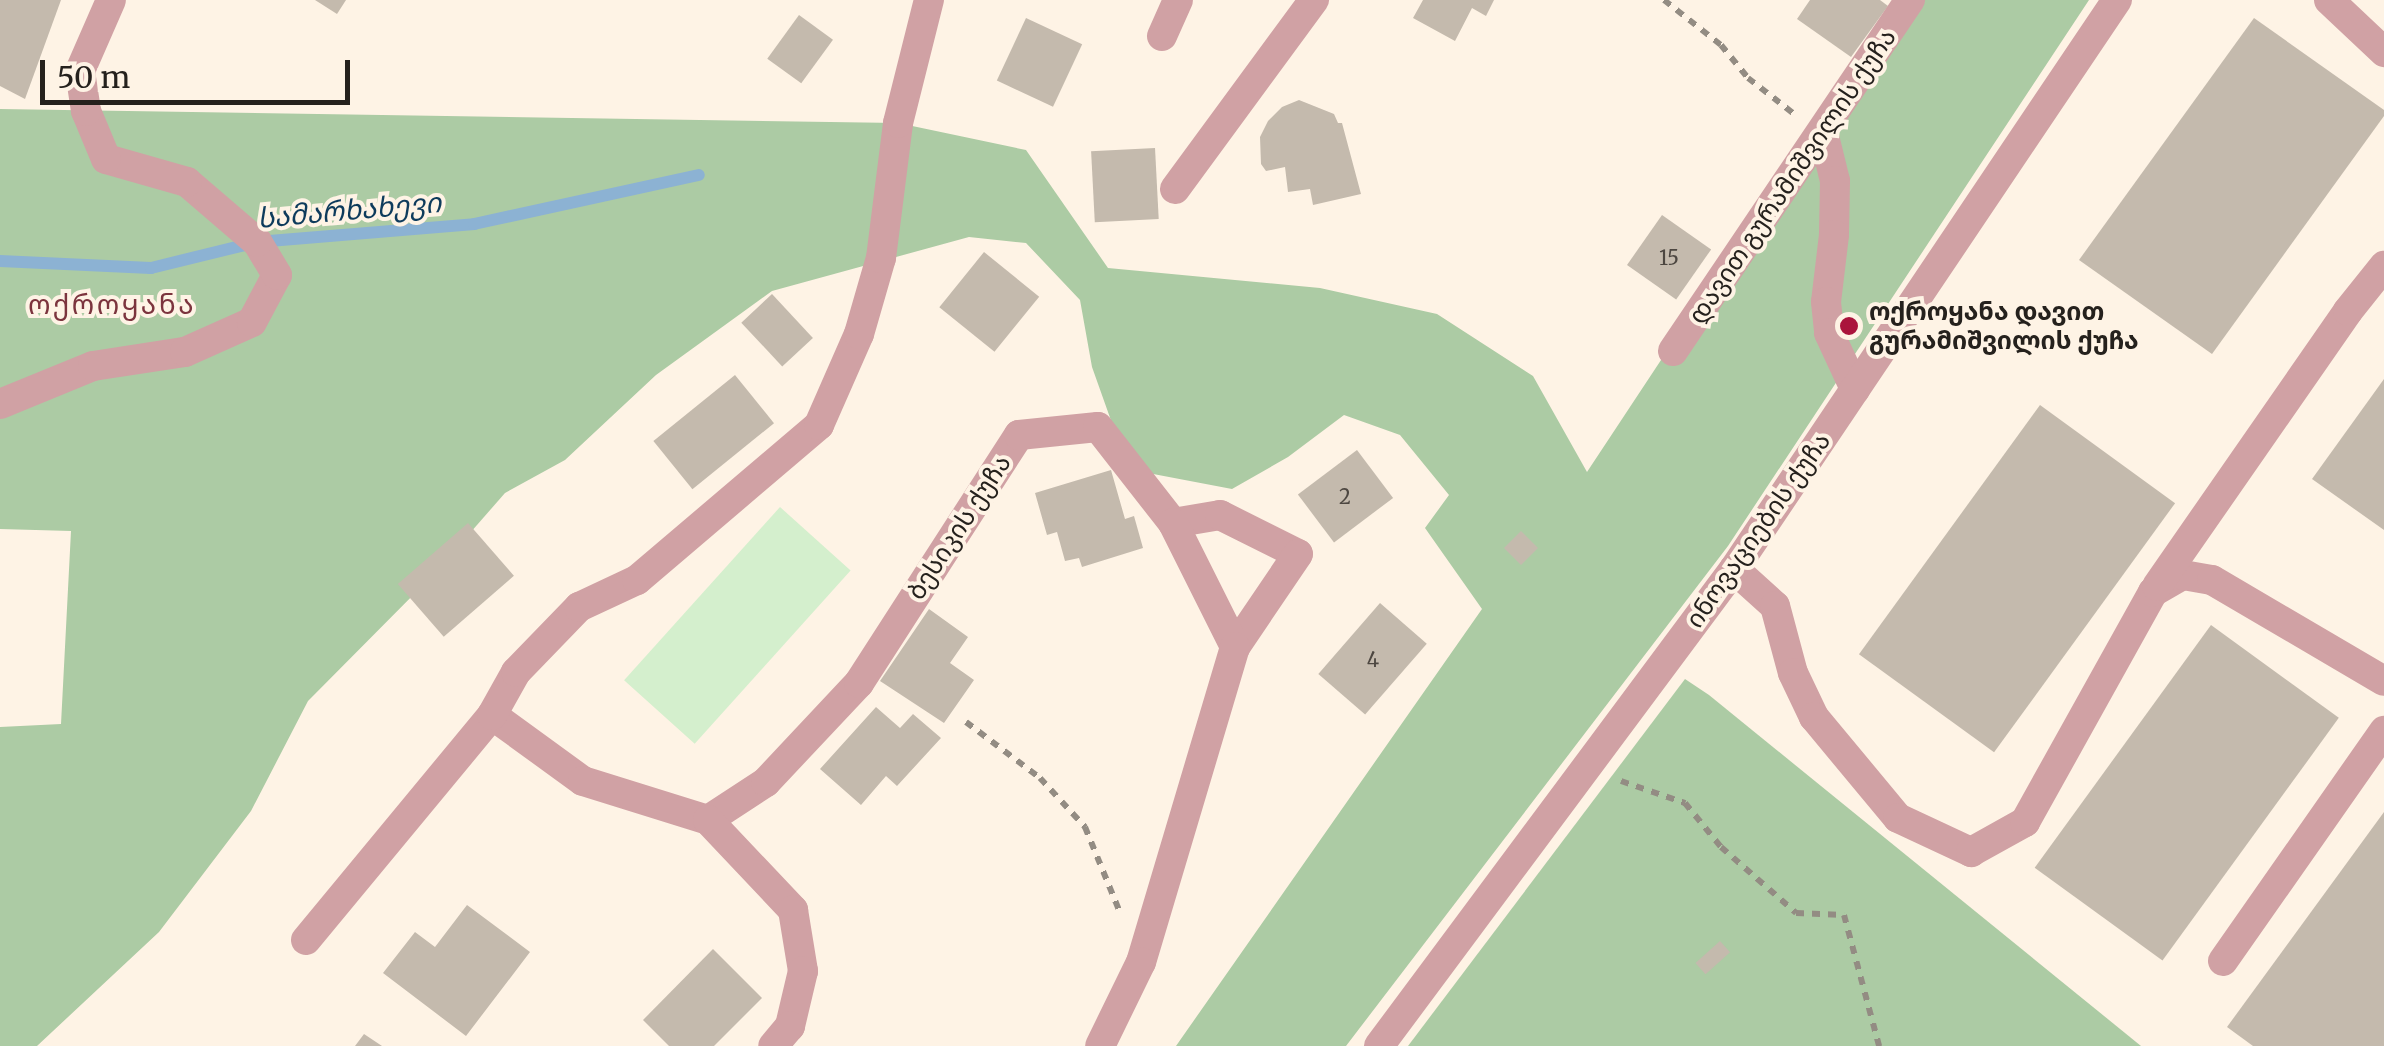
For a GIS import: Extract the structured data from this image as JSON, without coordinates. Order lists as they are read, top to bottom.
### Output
{
  "streets": {
    "street": ["დავით გურამიშვილის ქუჩა", "ბესიკის ქუჩა", "ინოვაციების ქუჩა"]
  },
  "districts": ["ოქროყანა"],
  "water": ["სამარხახევი"],
  "places": ["ოქროყანა დავით გურამიშვილის ქუჩა"],
  "house_numbers": ["15", "2", "4"],
  "scale_bar": "50 m"
}
